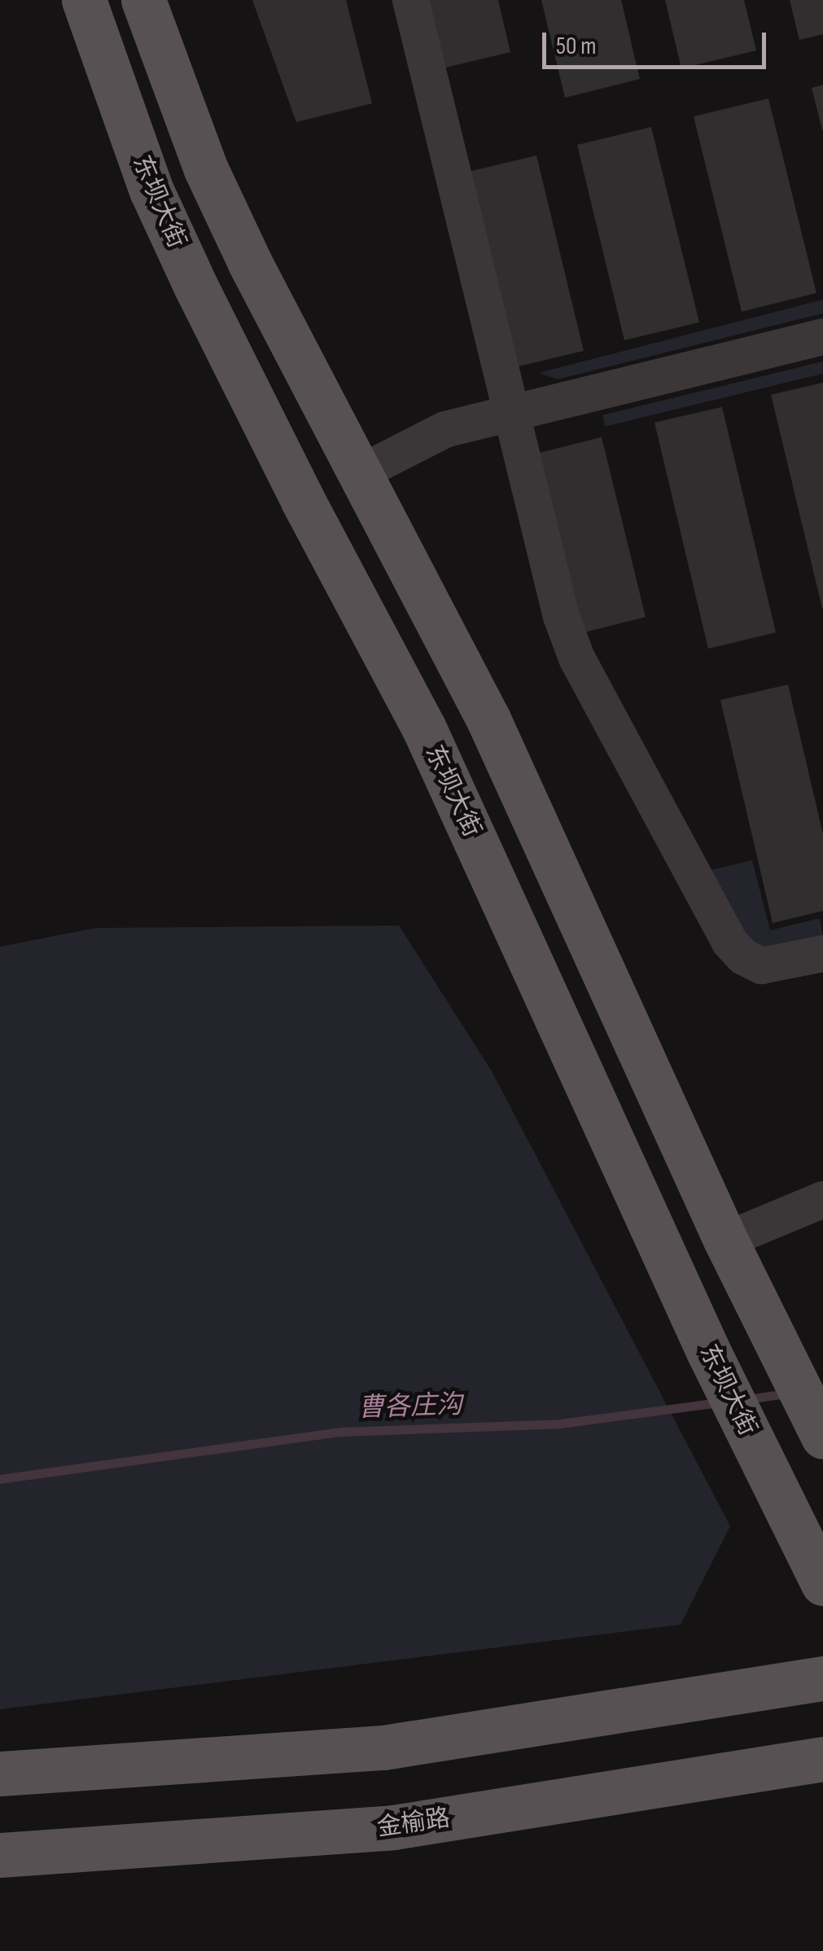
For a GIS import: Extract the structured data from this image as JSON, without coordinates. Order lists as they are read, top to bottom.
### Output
{
  "streets": {
    "main road": ["东坝大街", "金榆路"]
  },
  "water": ["曹各庄沟"],
  "scale_bar": "50 m"
}
